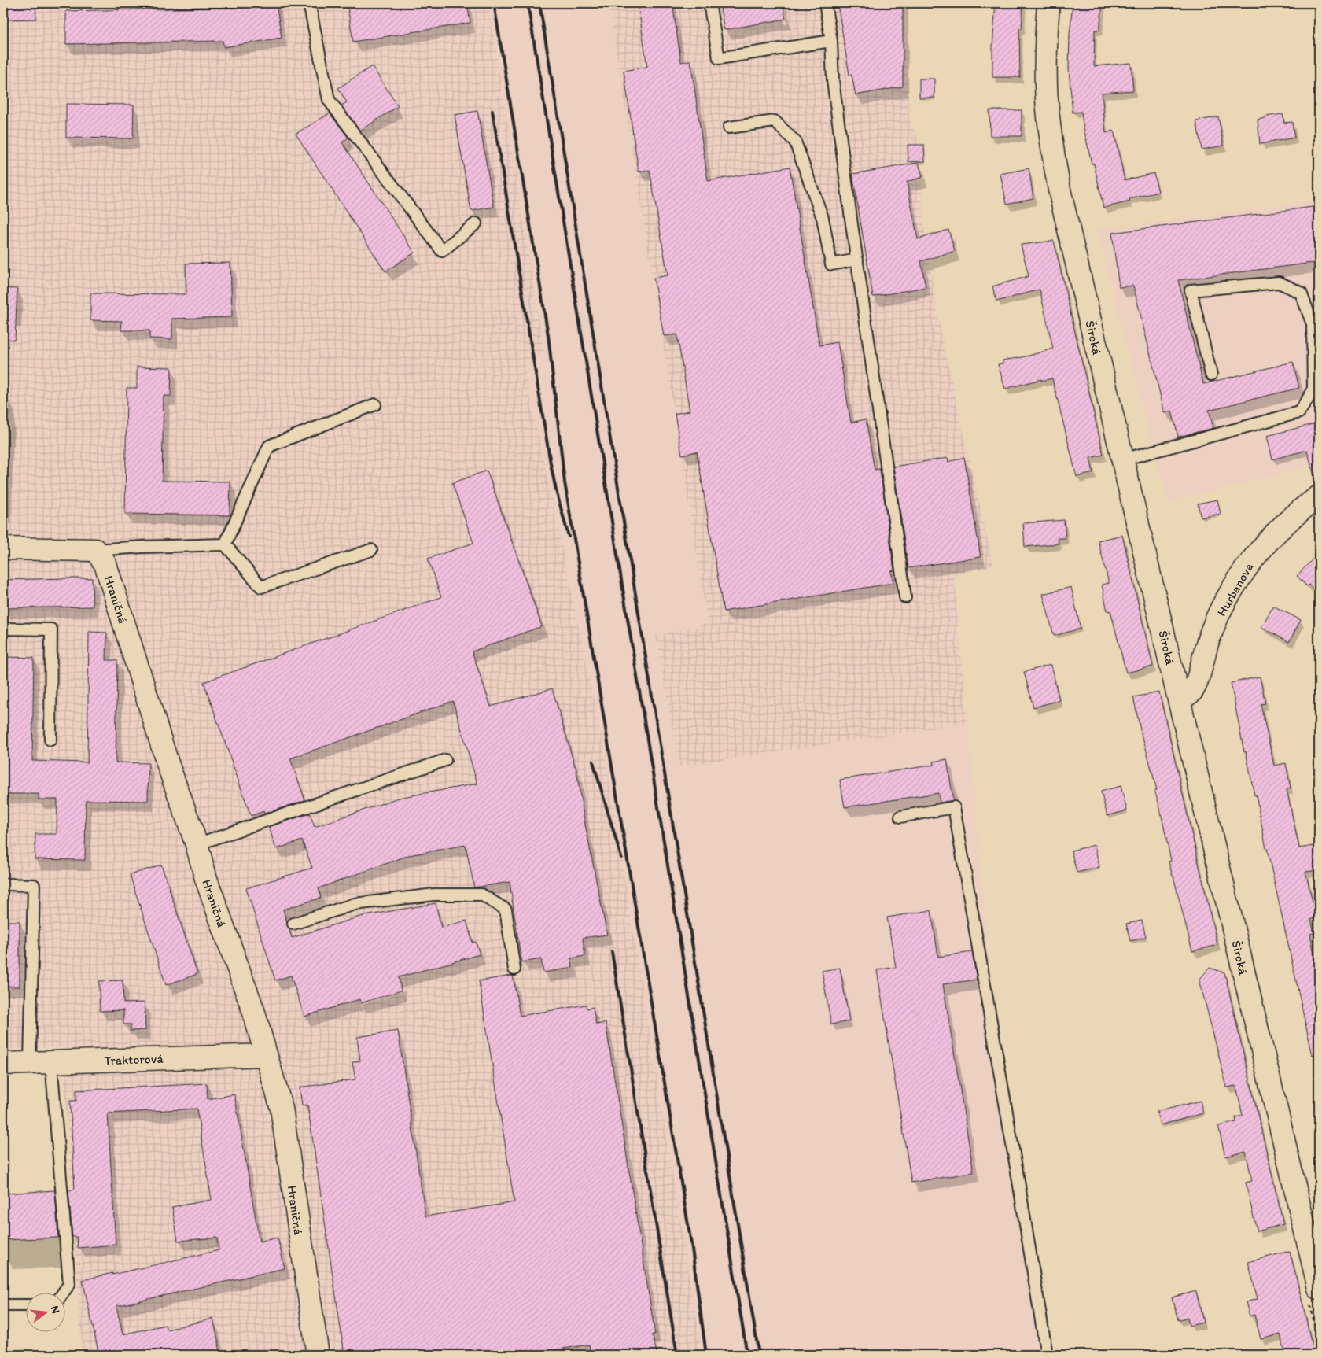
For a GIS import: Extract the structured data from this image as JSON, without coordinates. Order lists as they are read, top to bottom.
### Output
{
  "streets": {
    "street": [
      "Široká",
      "Hurbanova",
      "Hraničná",
      "Traktorová"
    ]
  },
  "crossings": [
    ["Široká", "Hurbanova"],
    ["Hraničná", "Traktorová"]
  ],
  "north": "right"
}
